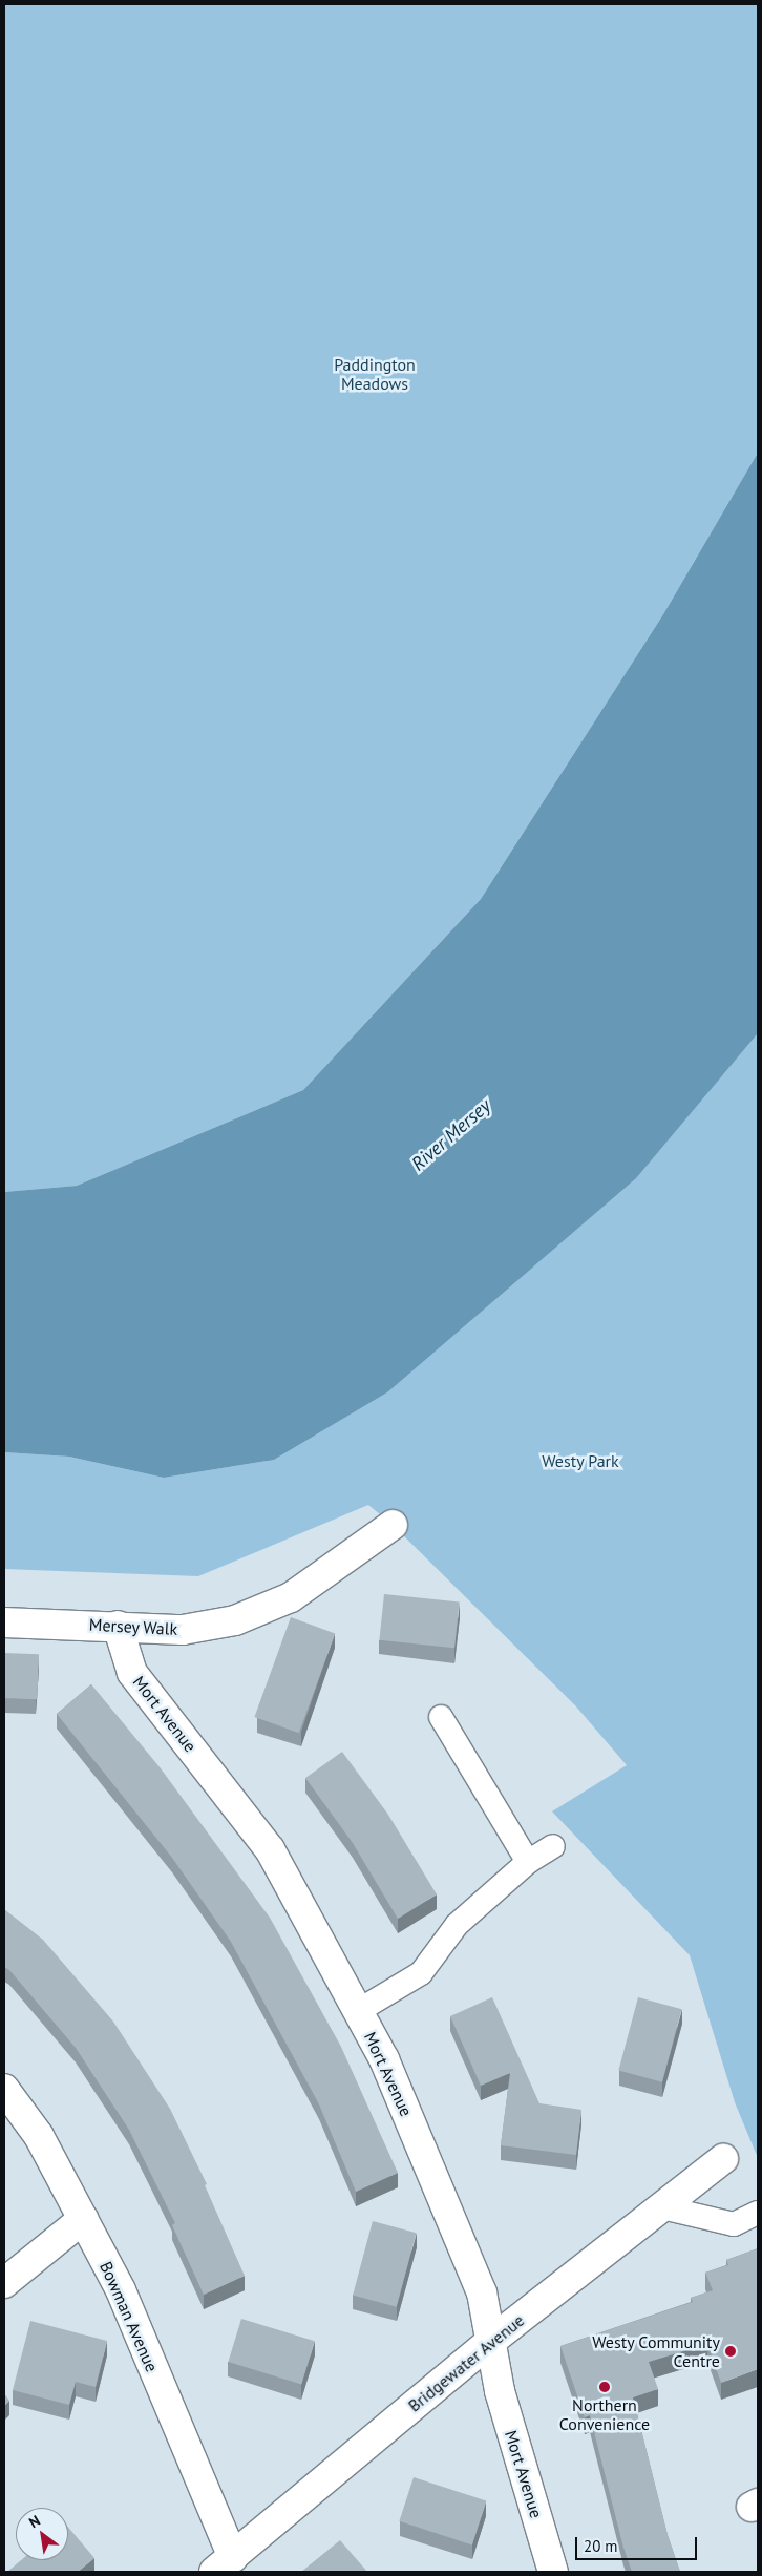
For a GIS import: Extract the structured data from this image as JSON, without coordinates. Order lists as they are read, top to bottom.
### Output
{
  "streets": {
    "street": [
      "Mersey Walk",
      "Mort Avenue",
      "Bowman Avenue",
      "Bridgewater Avenue"
    ]
  },
  "crossings": [
    ["Mersey Walk", "Mort Avenue"],
    ["Mort Avenue", "Bridgewater Avenue"],
    ["Bowman Avenue", "Bridgewater Avenue"]
  ],
  "water": ["River Mersey"],
  "parks": ["Paddington Meadows", "Westy Park"],
  "places": ["Westy Community Centre", "Northern Convenience"],
  "scale_bar": "20 m",
  "north": "top left"
}
